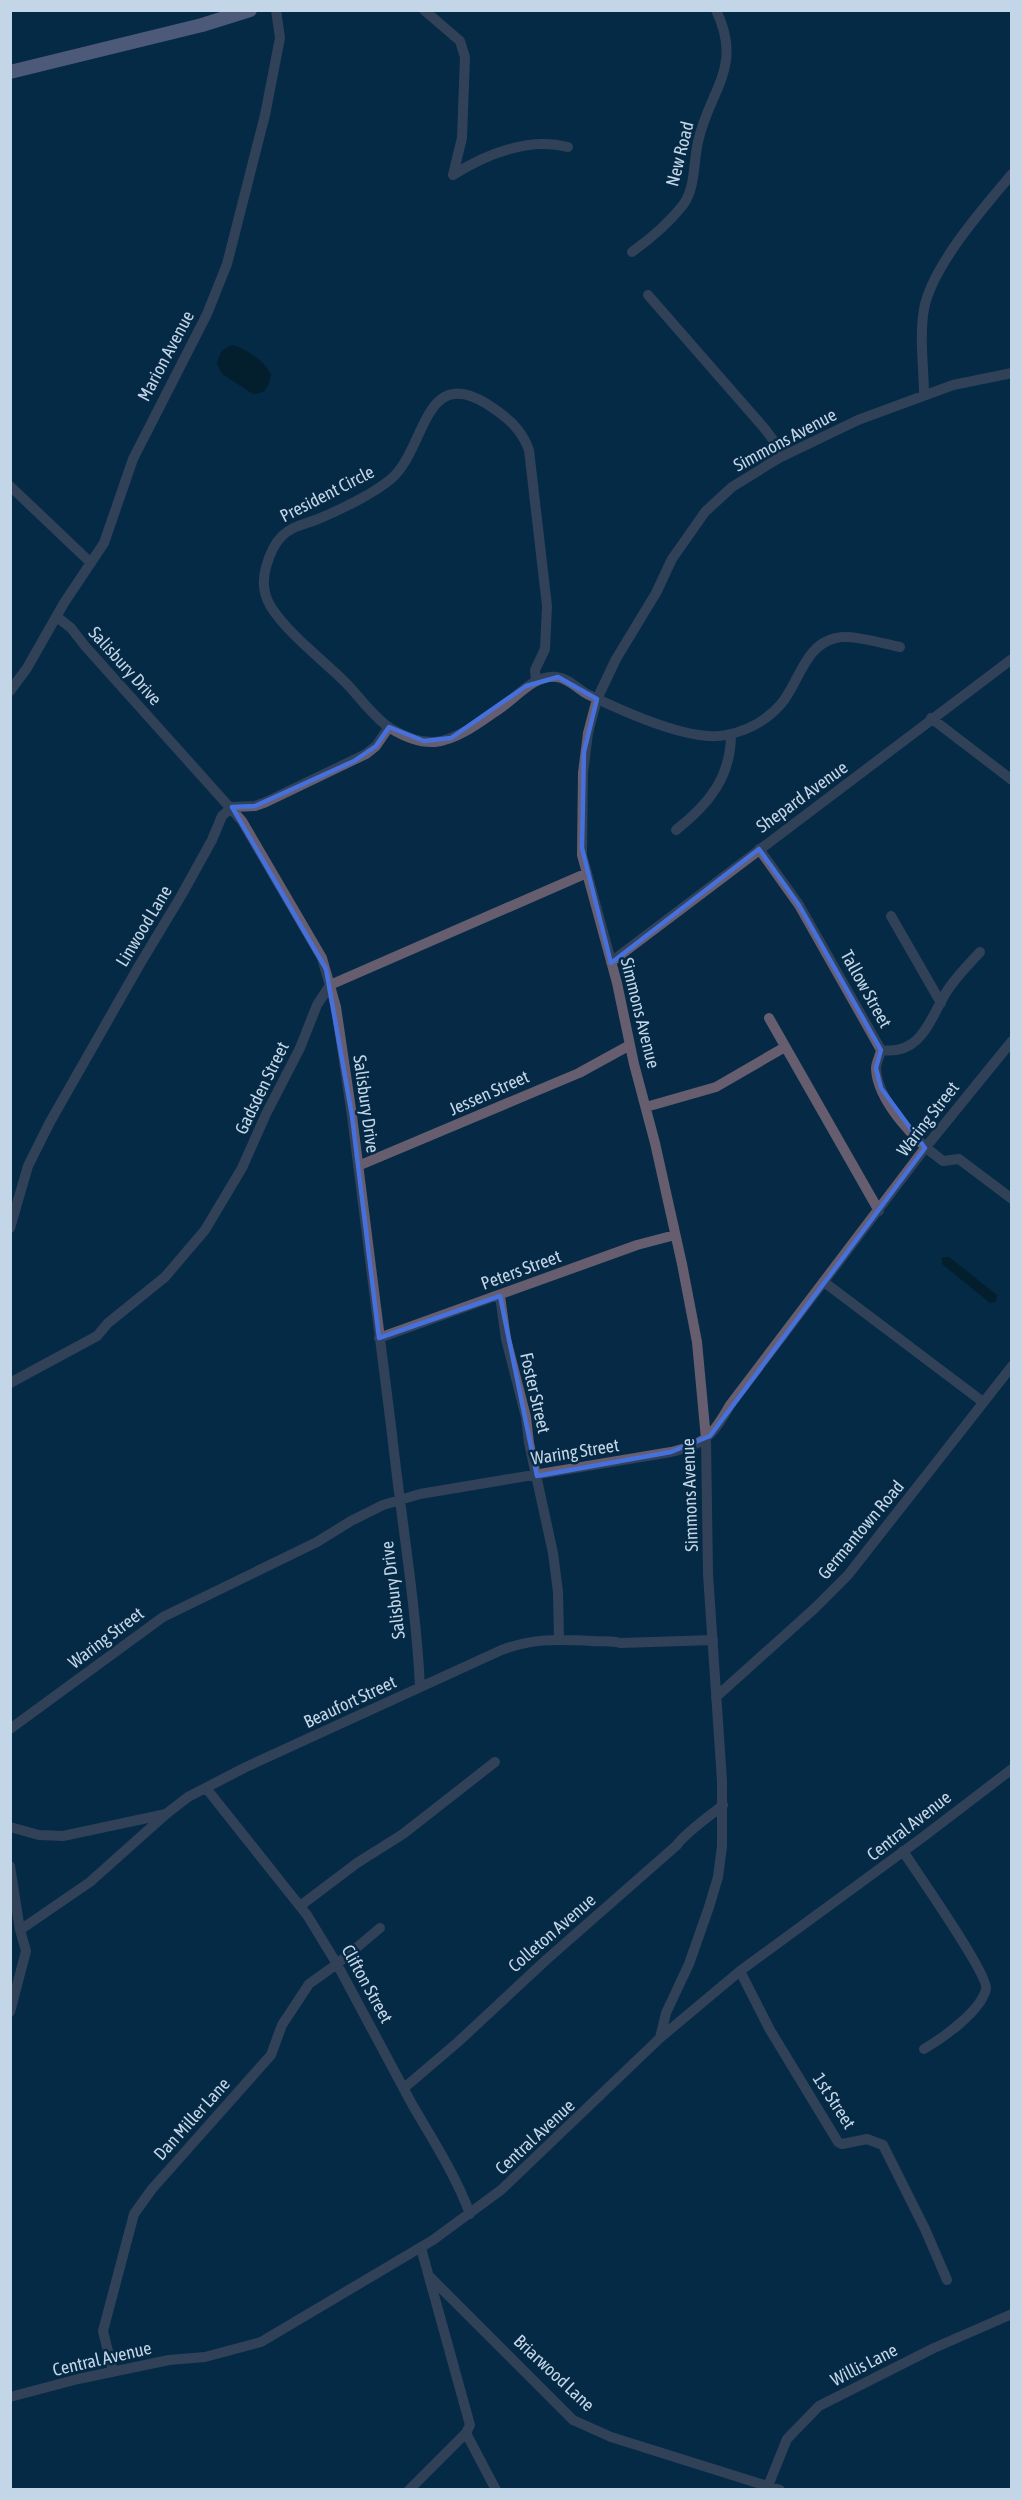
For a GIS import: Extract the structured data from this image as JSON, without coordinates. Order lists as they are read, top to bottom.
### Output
{
  "streets": {
    "street": [
      "New Road",
      "Marion Avenue",
      "Simmons Avenue",
      "President Circle",
      "Salisbury Drive",
      "Shepard Avenue",
      "Linwood Lane",
      "Tallow Street",
      "Gadsden Street",
      "Jessen Street",
      "Waring Street",
      "Peters Street",
      "Foster Street",
      "Germantown Road",
      "Beaufort Street",
      "Central Avenue",
      "Colleton Avenue",
      "Clifton Street",
      "1st Street",
      "Dan Miller Lane",
      "Willis Lane",
      "Briarwood Lane"
    ]
  },
  "crossings": [
    ["Marion Avenue", "Salisbury Drive"],
    ["Simmons Avenue", "Shepard Avenue"],
    ["Simmons Avenue", "Jessen Street"],
    ["Simmons Avenue", "Waring Street"],
    ["Simmons Avenue", "Peters Street"],
    ["Simmons Avenue", "Germantown Road"],
    ["Simmons Avenue", "Beaufort Street"],
    ["Simmons Avenue", "Central Avenue"],
    ["Simmons Avenue", "Colleton Avenue"],
    ["Salisbury Drive", "Linwood Lane"],
    ["Salisbury Drive", "Gadsden Street"],
    ["Salisbury Drive", "Jessen Street"],
    ["Salisbury Drive", "Waring Street"],
    ["Salisbury Drive", "Peters Street"],
    ["Salisbury Drive", "Beaufort Street"],
    ["Shepard Avenue", "Tallow Street"],
    ["Tallow Street", "Waring Street"],
    ["Waring Street", "Foster Street"],
    ["Peters Street", "Foster Street"],
    ["Foster Street", "Beaufort Street"],
    ["Beaufort Street", "Clifton Street"],
    ["Central Avenue", "Clifton Street"],
    ["Central Avenue", "1st Street"],
    ["Central Avenue", "Dan Miller Lane"],
    ["Colleton Avenue", "Clifton Street"],
    ["Clifton Street", "Dan Miller Lane"],
    ["Willis Lane", "Briarwood Lane"]
  ]
}
